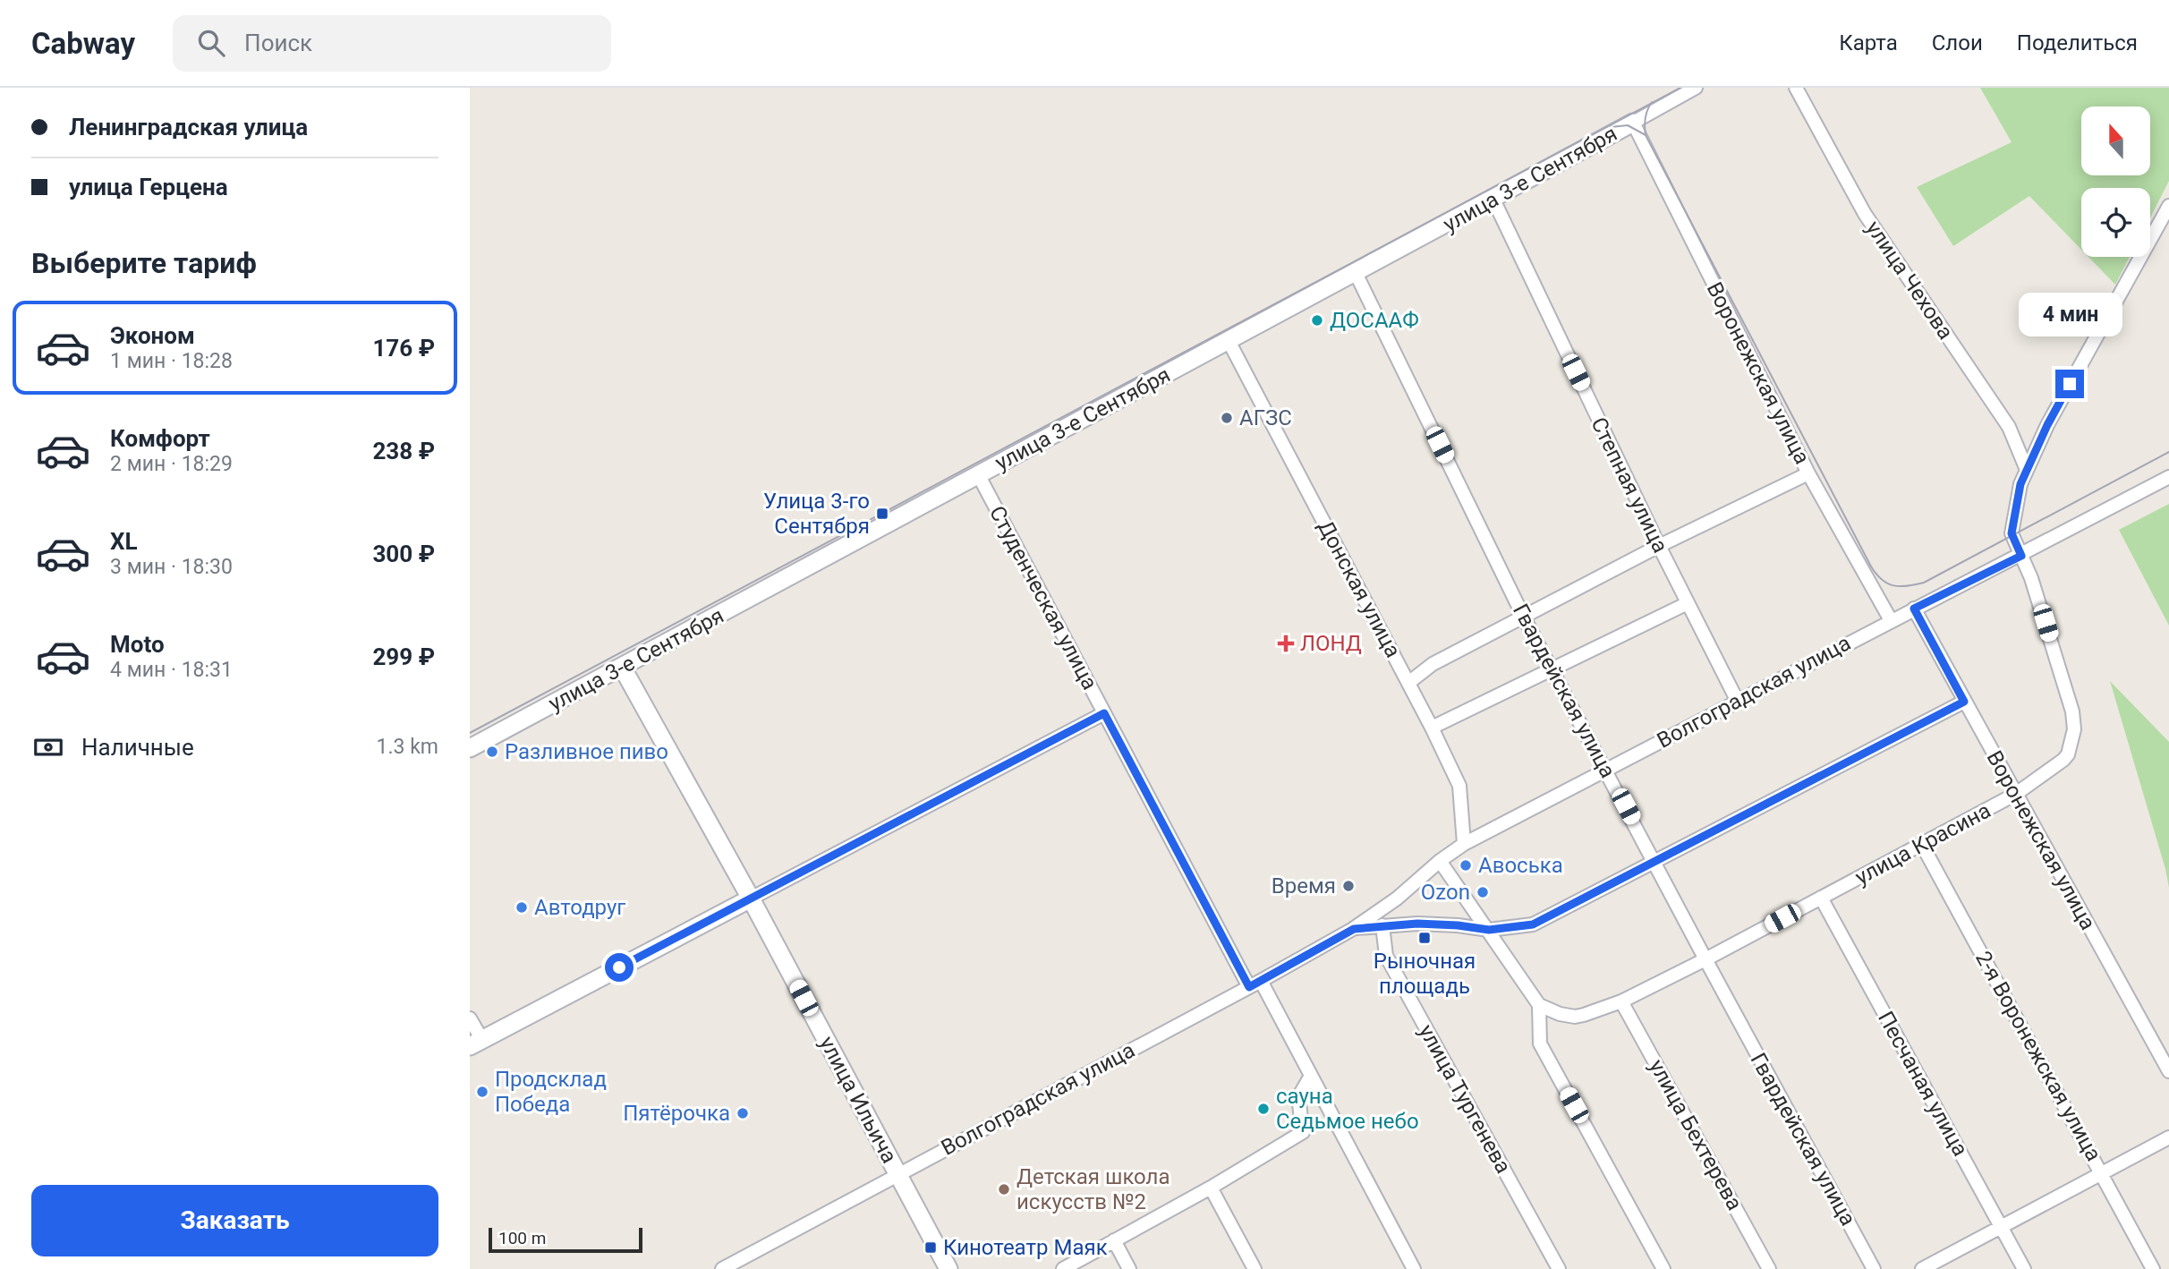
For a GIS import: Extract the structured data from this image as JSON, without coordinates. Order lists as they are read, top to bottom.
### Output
{
  "streets": {
    "street": [
      "улица 3-е Сентября",
      "улица Чехова",
      "Воронежская улица",
      "Степная улица",
      "Донская улица",
      "Студенческая улица",
      "Гвардейская улица",
      "Волгоградская улица",
      "улица Красина",
      "2-я Воронежская улица",
      "Песчаная улица",
      "улица Тургенева",
      "улица Ильича",
      "улица Бехтерева"
    ]
  },
  "crossings": [
    ["улица 3-е Сентября", "Воронежская улица"],
    ["улица 3-е Сентября", "Степная улица"],
    ["улица 3-е Сентября", "Донская улица"],
    ["улица 3-е Сентября", "Студенческая улица"],
    ["улица 3-е Сентября", "Гвардейская улица"],
    ["улица 3-е Сентября", "улица Ильича"],
    ["улица Чехова", "улица Красина"],
    ["Воронежская улица", "Волгоградская улица"],
    ["Воронежская улица", "улица Красина"],
    ["Степная улица", "Волгоградская улица"],
    ["Донская улица", "Волгоградская улица"],
    ["Студенческая улица", "Волгоградская улица"],
    ["Гвардейская улица", "Волгоградская улица"],
    ["Гвардейская улица", "улица Красина"],
    ["Волгоградская улица", "улица Красина"],
    ["Волгоградская улица", "улица Тургенева"],
    ["Волгоградская улица", "улица Ильича"],
    ["улица Красина", "2-я Воронежская улица"],
    ["улица Красина", "Песчаная улица"],
    ["улица Красина", "улица Бехтерева"]
  ],
  "places": {
    "other": [
      "ДОСААФ",
      "АГЗС",
      "Разливное пиво",
      "Авоська",
      "Время",
      "Ozon",
      "Автодруг",
      "Продсклад Победа",
      "сауна Седьмое небо",
      "Пятёрочка",
      "Детская школа искусств №2"
    ],
    "transit": ["Улица 3-го Сентября", "Рыночная площадь", "Кинотеатр Маяк"],
    "health": ["ЛОНД"]
  },
  "scale_bar": "100 m",
  "north": "top",
  "page": {
    "header": "Cabway",
    "search": "Поиск",
    "nav": ["Карта", "Слои", "Поделиться"],
    "banner": ["Ленинградская улица", "улица Герцена"],
    "heading": "Выберите тариф",
    "bubble": "4 мин",
    "list": [
      {
        "name": "Эконом",
        "note": "1 мин · 18:28",
        "value": "176 ₽"
      },
      {
        "name": "Комфорт",
        "note": "2 мин · 18:29",
        "value": "238 ₽"
      },
      {
        "name": "XL",
        "note": "3 мин · 18:30",
        "value": "300 ₽"
      },
      {
        "name": "Moto",
        "note": "4 мин · 18:31",
        "value": "299 ₽"
      }
    ],
    "pay": ["Наличные", "1.3 km"],
    "buttons": "Заказать",
    "scale": "100 m"
  }
}
